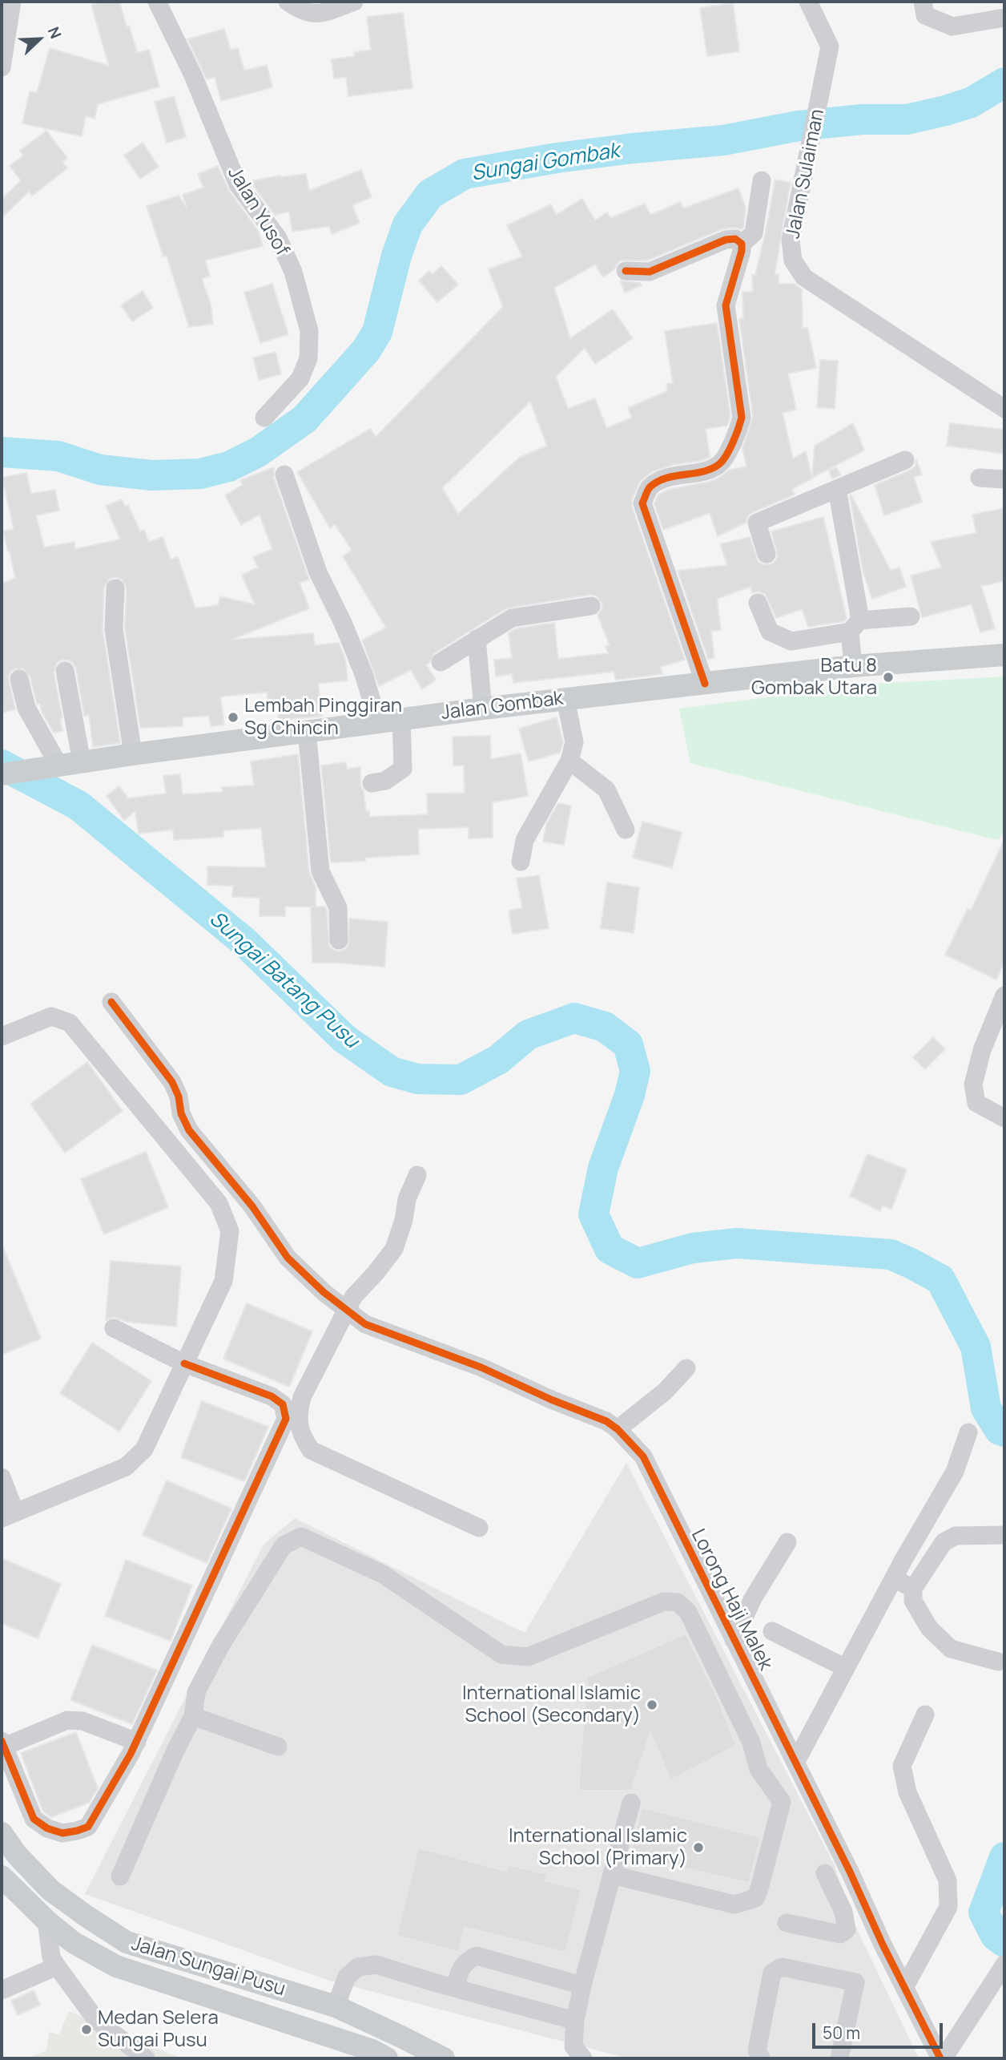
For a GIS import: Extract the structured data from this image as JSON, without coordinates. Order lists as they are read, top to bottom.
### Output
{
  "streets": {
    "main road": ["Jalan Gombak", "Jalan Sungai Pusu"],
    "street": ["Jalan Sulaiman", "Jalan Yusof", "Lorong Haji Malek"]
  },
  "water": ["Sungai Gombak", "Sungai Batang Pusu"],
  "places": [
    "Batu 8 Gombak Utara",
    "Lembah Pinggiran Sg Chincin",
    "International Islamic School (Secondary)",
    "International Islamic School (Primary)",
    "Medan Selera Sungai Pusu"
  ],
  "scale_bar": "50 m",
  "north": "top right"
}
